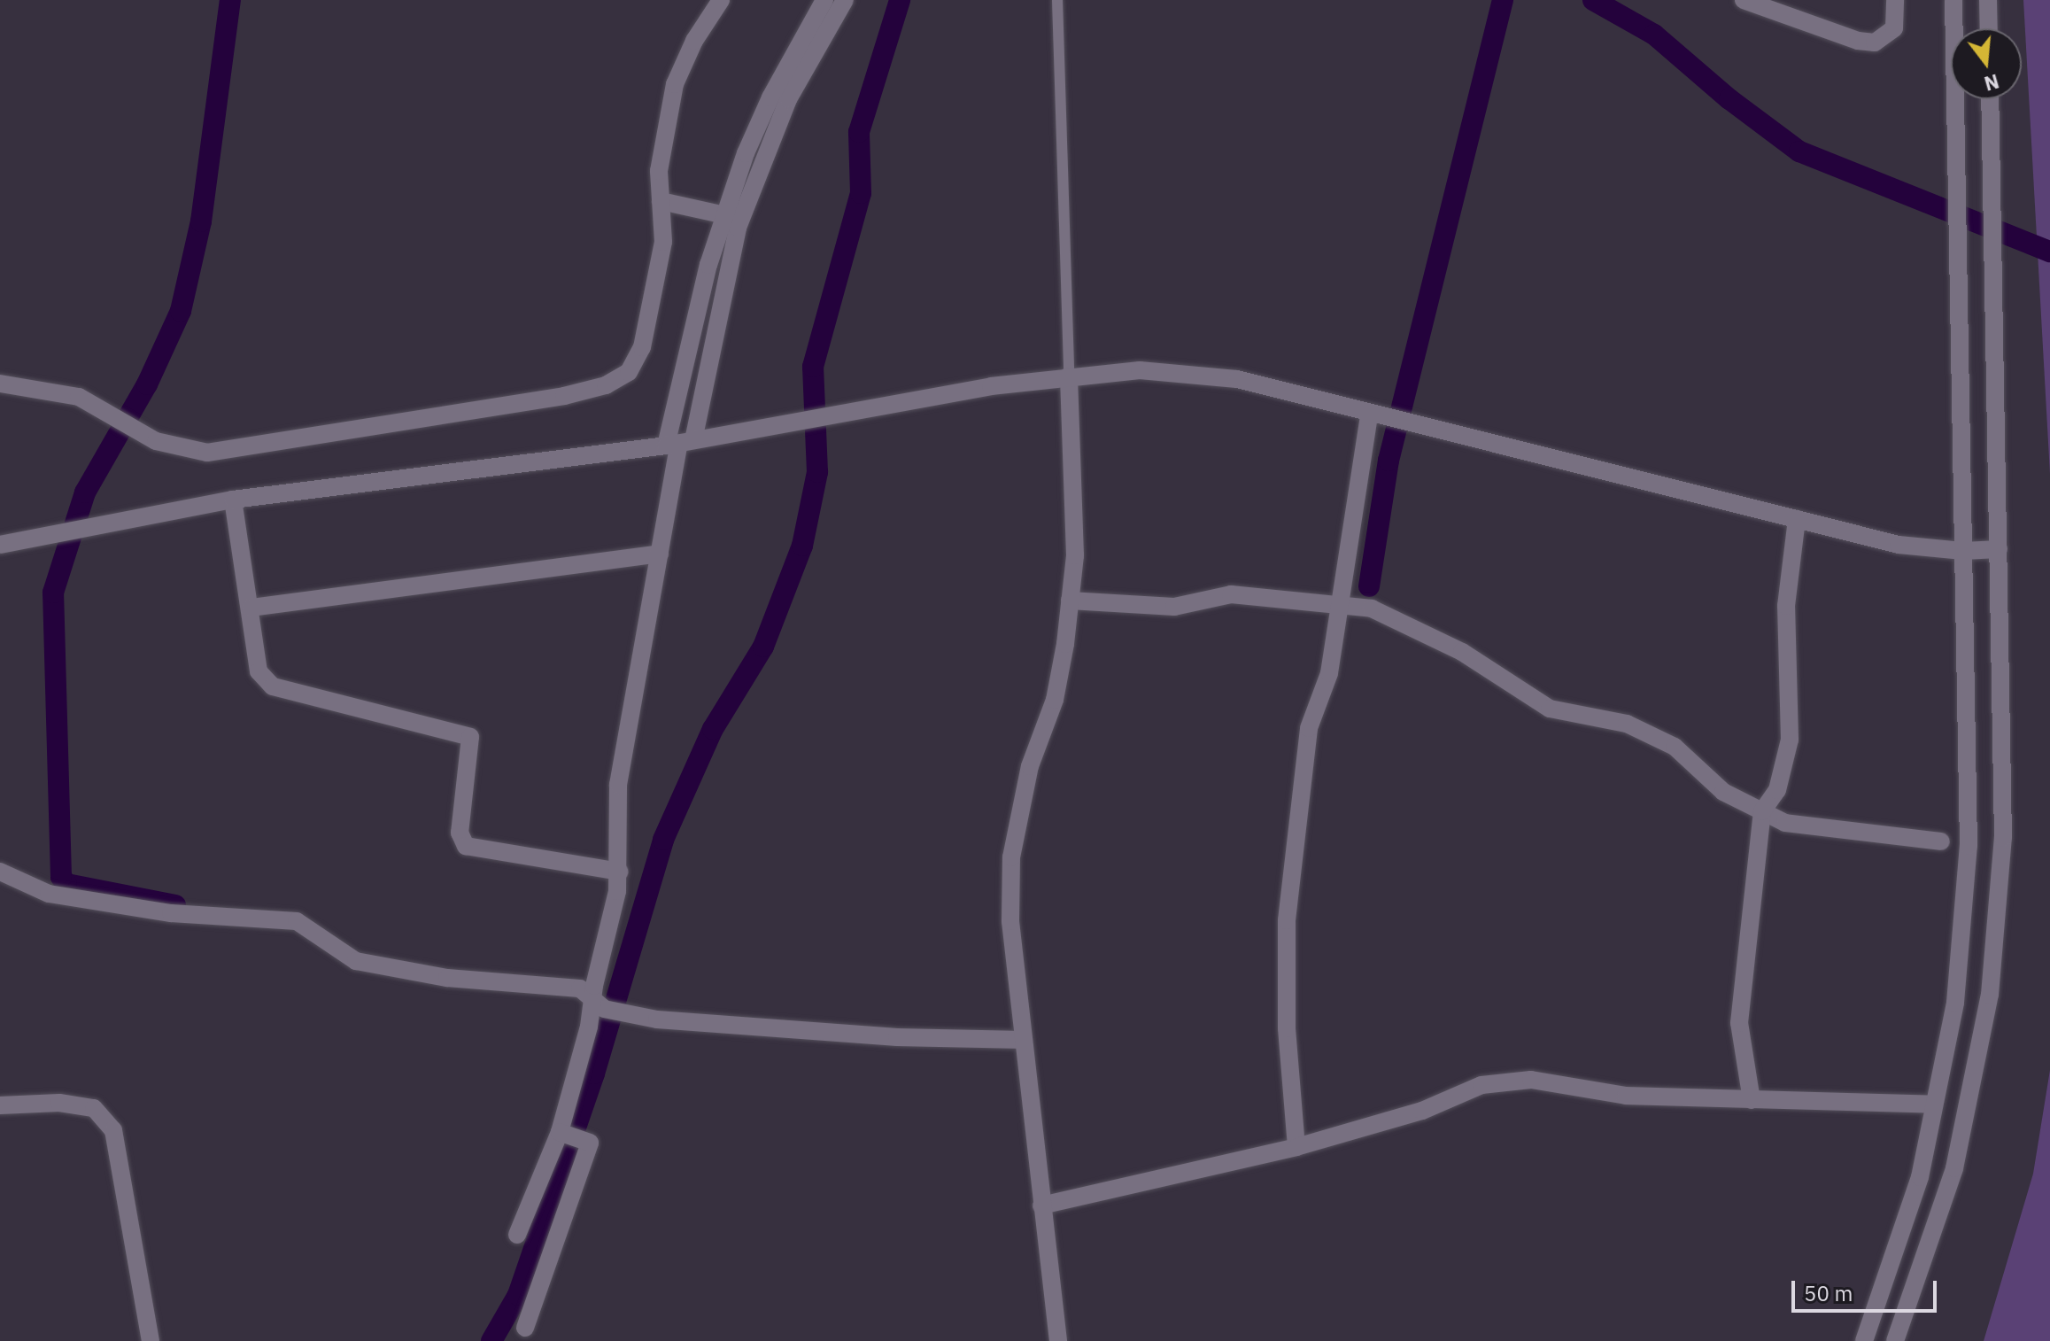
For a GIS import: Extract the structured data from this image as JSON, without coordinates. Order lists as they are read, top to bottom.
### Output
{
  "scale_bar": "50 m",
  "north": "bottom"
}
